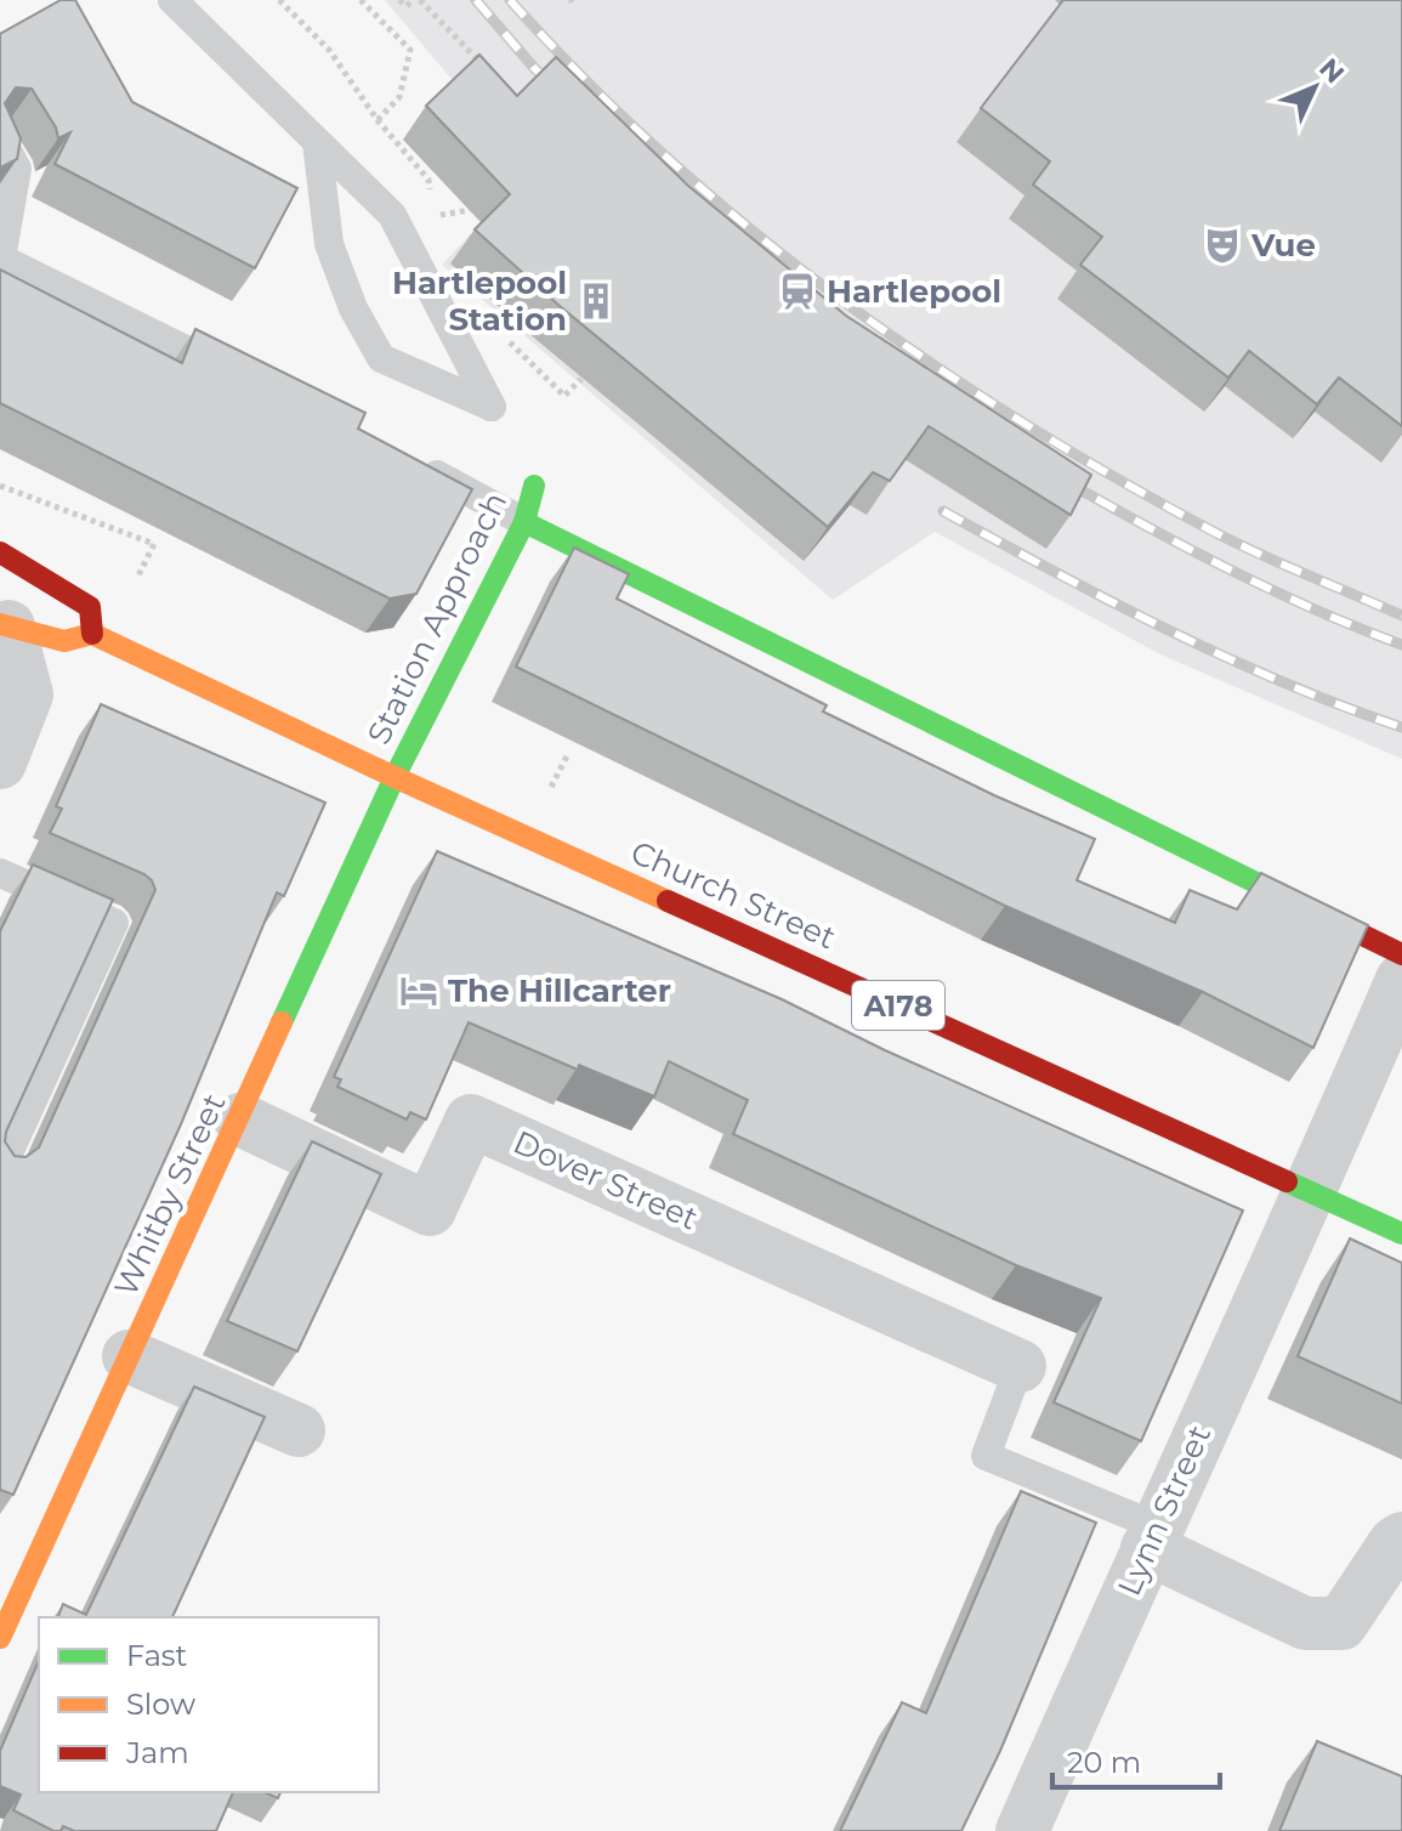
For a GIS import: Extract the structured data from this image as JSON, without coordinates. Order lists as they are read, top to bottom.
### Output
{
  "streets": {
    "street": [
      "Station Approach",
      "Church Street",
      "A178",
      "Dover Street",
      "Whitby Street",
      "Lynn Street"
    ]
  },
  "crossings": [
    ["Station Approach", "Church Street"],
    ["Station Approach", "Whitby Street"],
    ["Church Street", "Whitby Street"],
    ["Church Street", "Lynn Street"],
    ["Dover Street", "Whitby Street"]
  ],
  "places": {
    "theatre": ["Vue"],
    "station": ["Hartlepool"],
    "building": ["Hartlepool Station"],
    "hotel": ["The Hillcarter"]
  },
  "legend": ["Fast", "Slow", "Jam"],
  "scale_bar": "20 m",
  "north": "top right"
}
